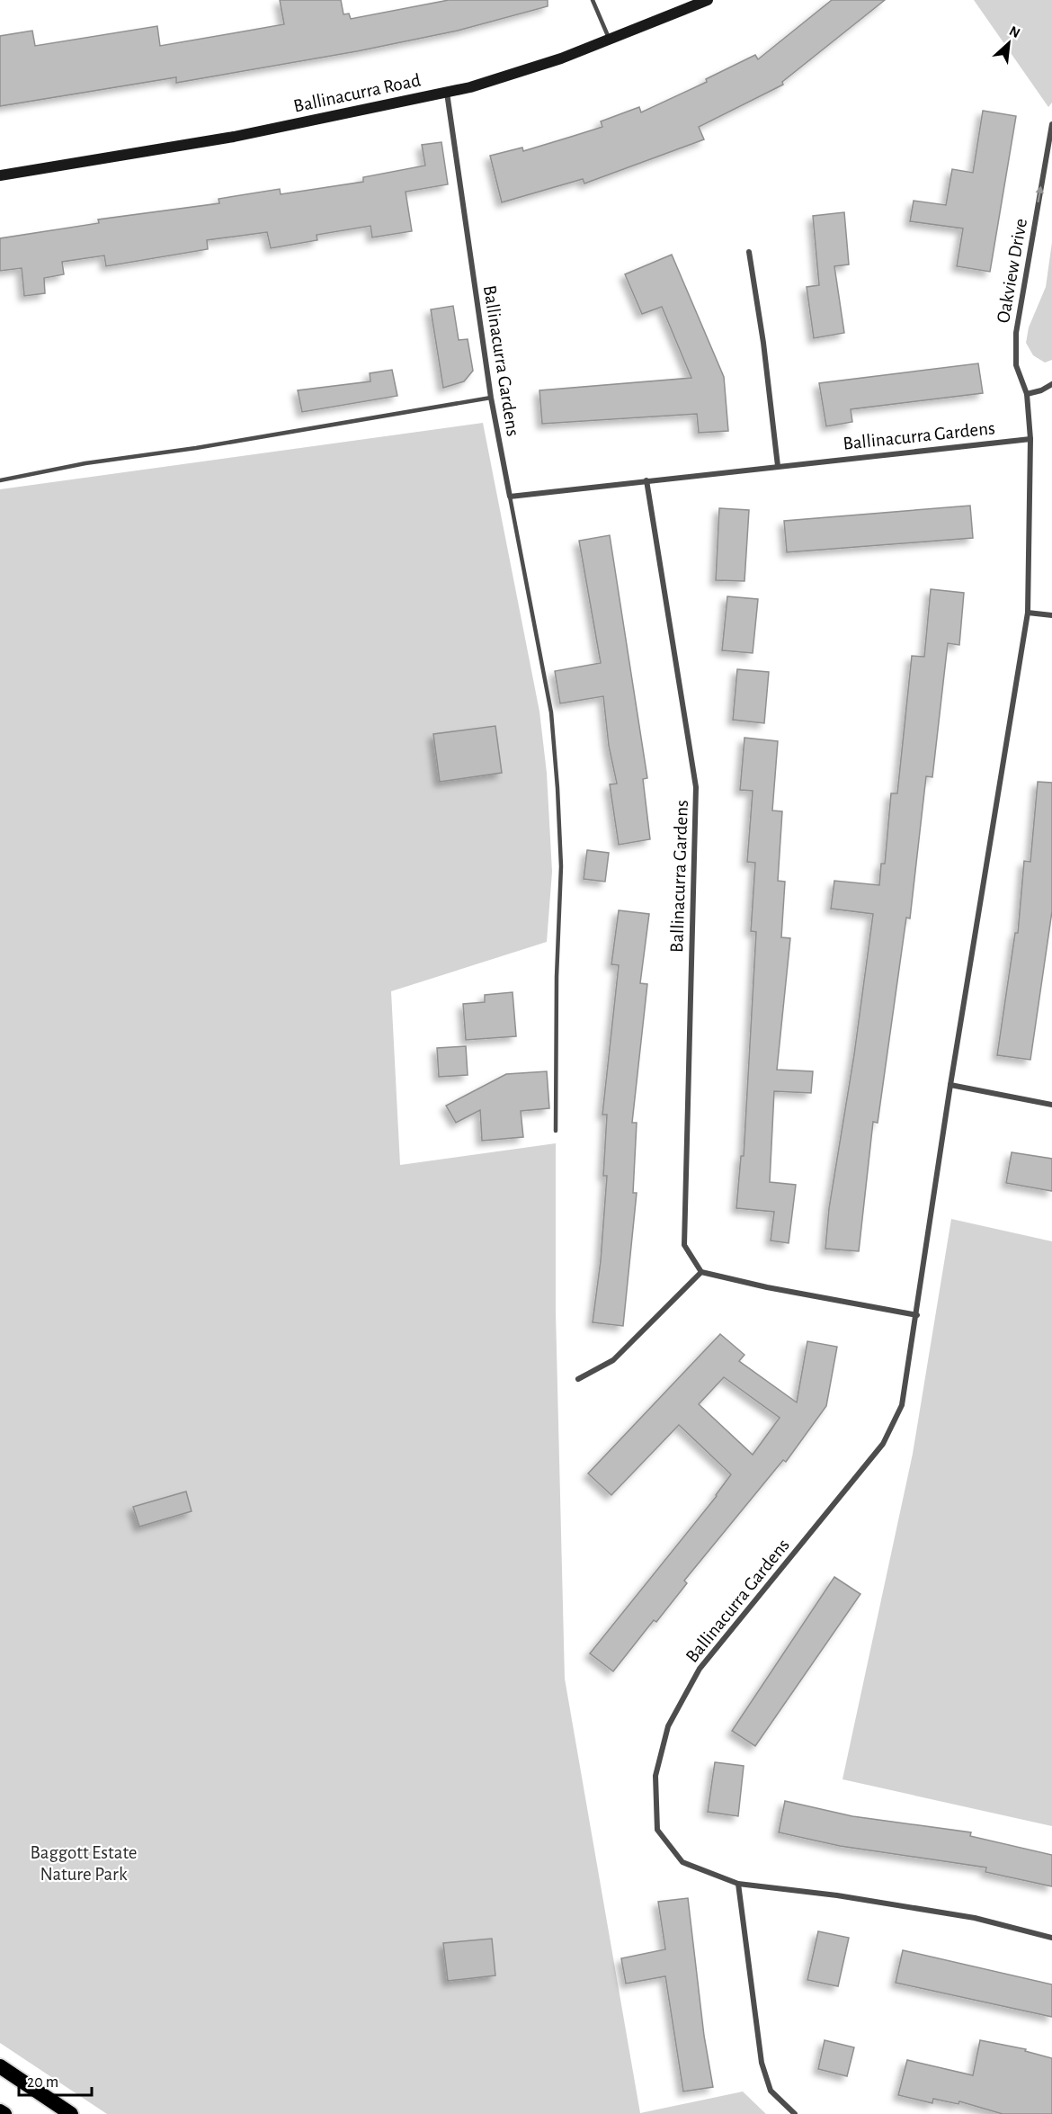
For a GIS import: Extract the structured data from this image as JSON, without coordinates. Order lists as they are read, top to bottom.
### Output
{
  "streets": {
    "main road": ["Ballinacurra Road"],
    "street": ["Oakview Drive", "Ballinacurra Gardens"]
  },
  "crossings": [
    ["Ballinacurra Road", "Ballinacurra Gardens"],
    ["Oakview Drive", "Ballinacurra Gardens"]
  ],
  "one_way": ["Oakview Drive"],
  "parks": ["Baggott Estate Nature Park"],
  "scale_bar": "20 m",
  "north": "top right"
}
